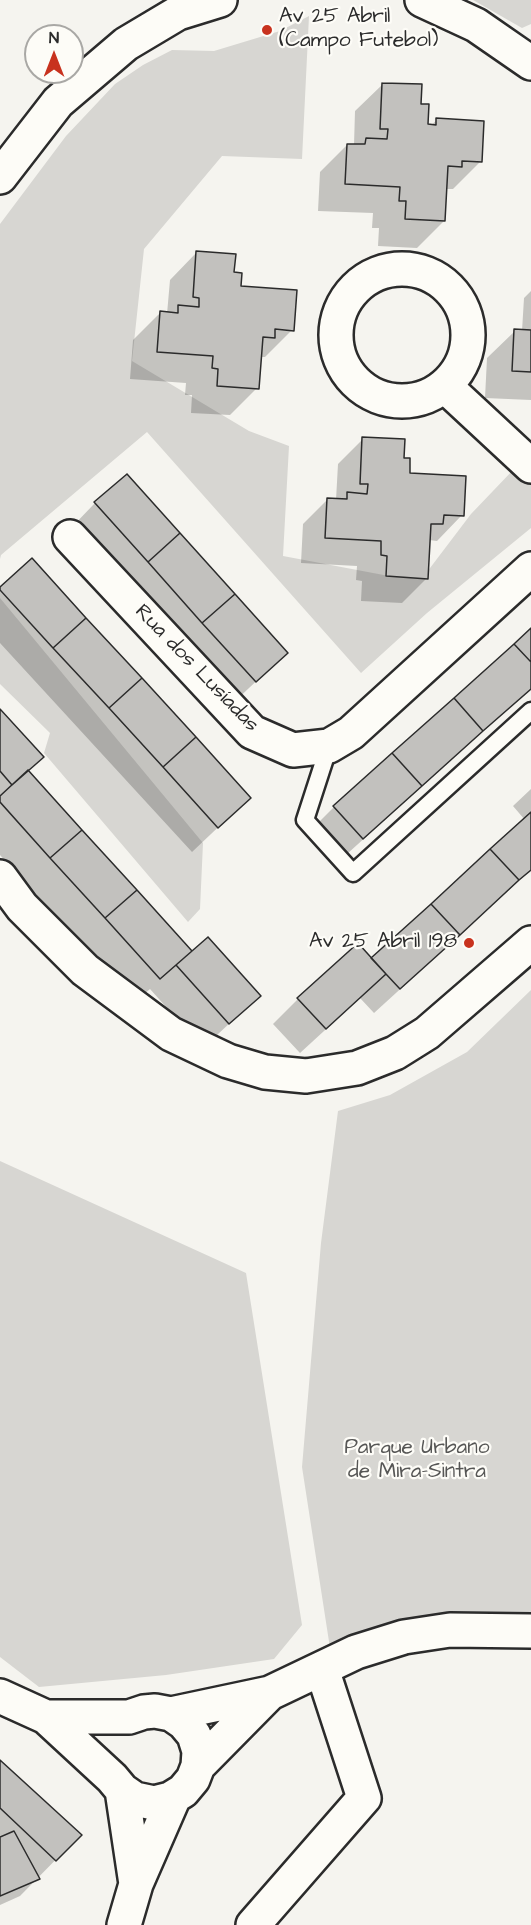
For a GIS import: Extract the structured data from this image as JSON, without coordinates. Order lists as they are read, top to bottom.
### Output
{
  "streets": {
    "street": ["Rua dos Lusíadas"]
  },
  "parks": ["Parque Urbano de Mira-Sintra"],
  "places": ["Av 25 Abril (Campo Futebol)", "Av 25 Abril 198"],
  "north": "top"
}
